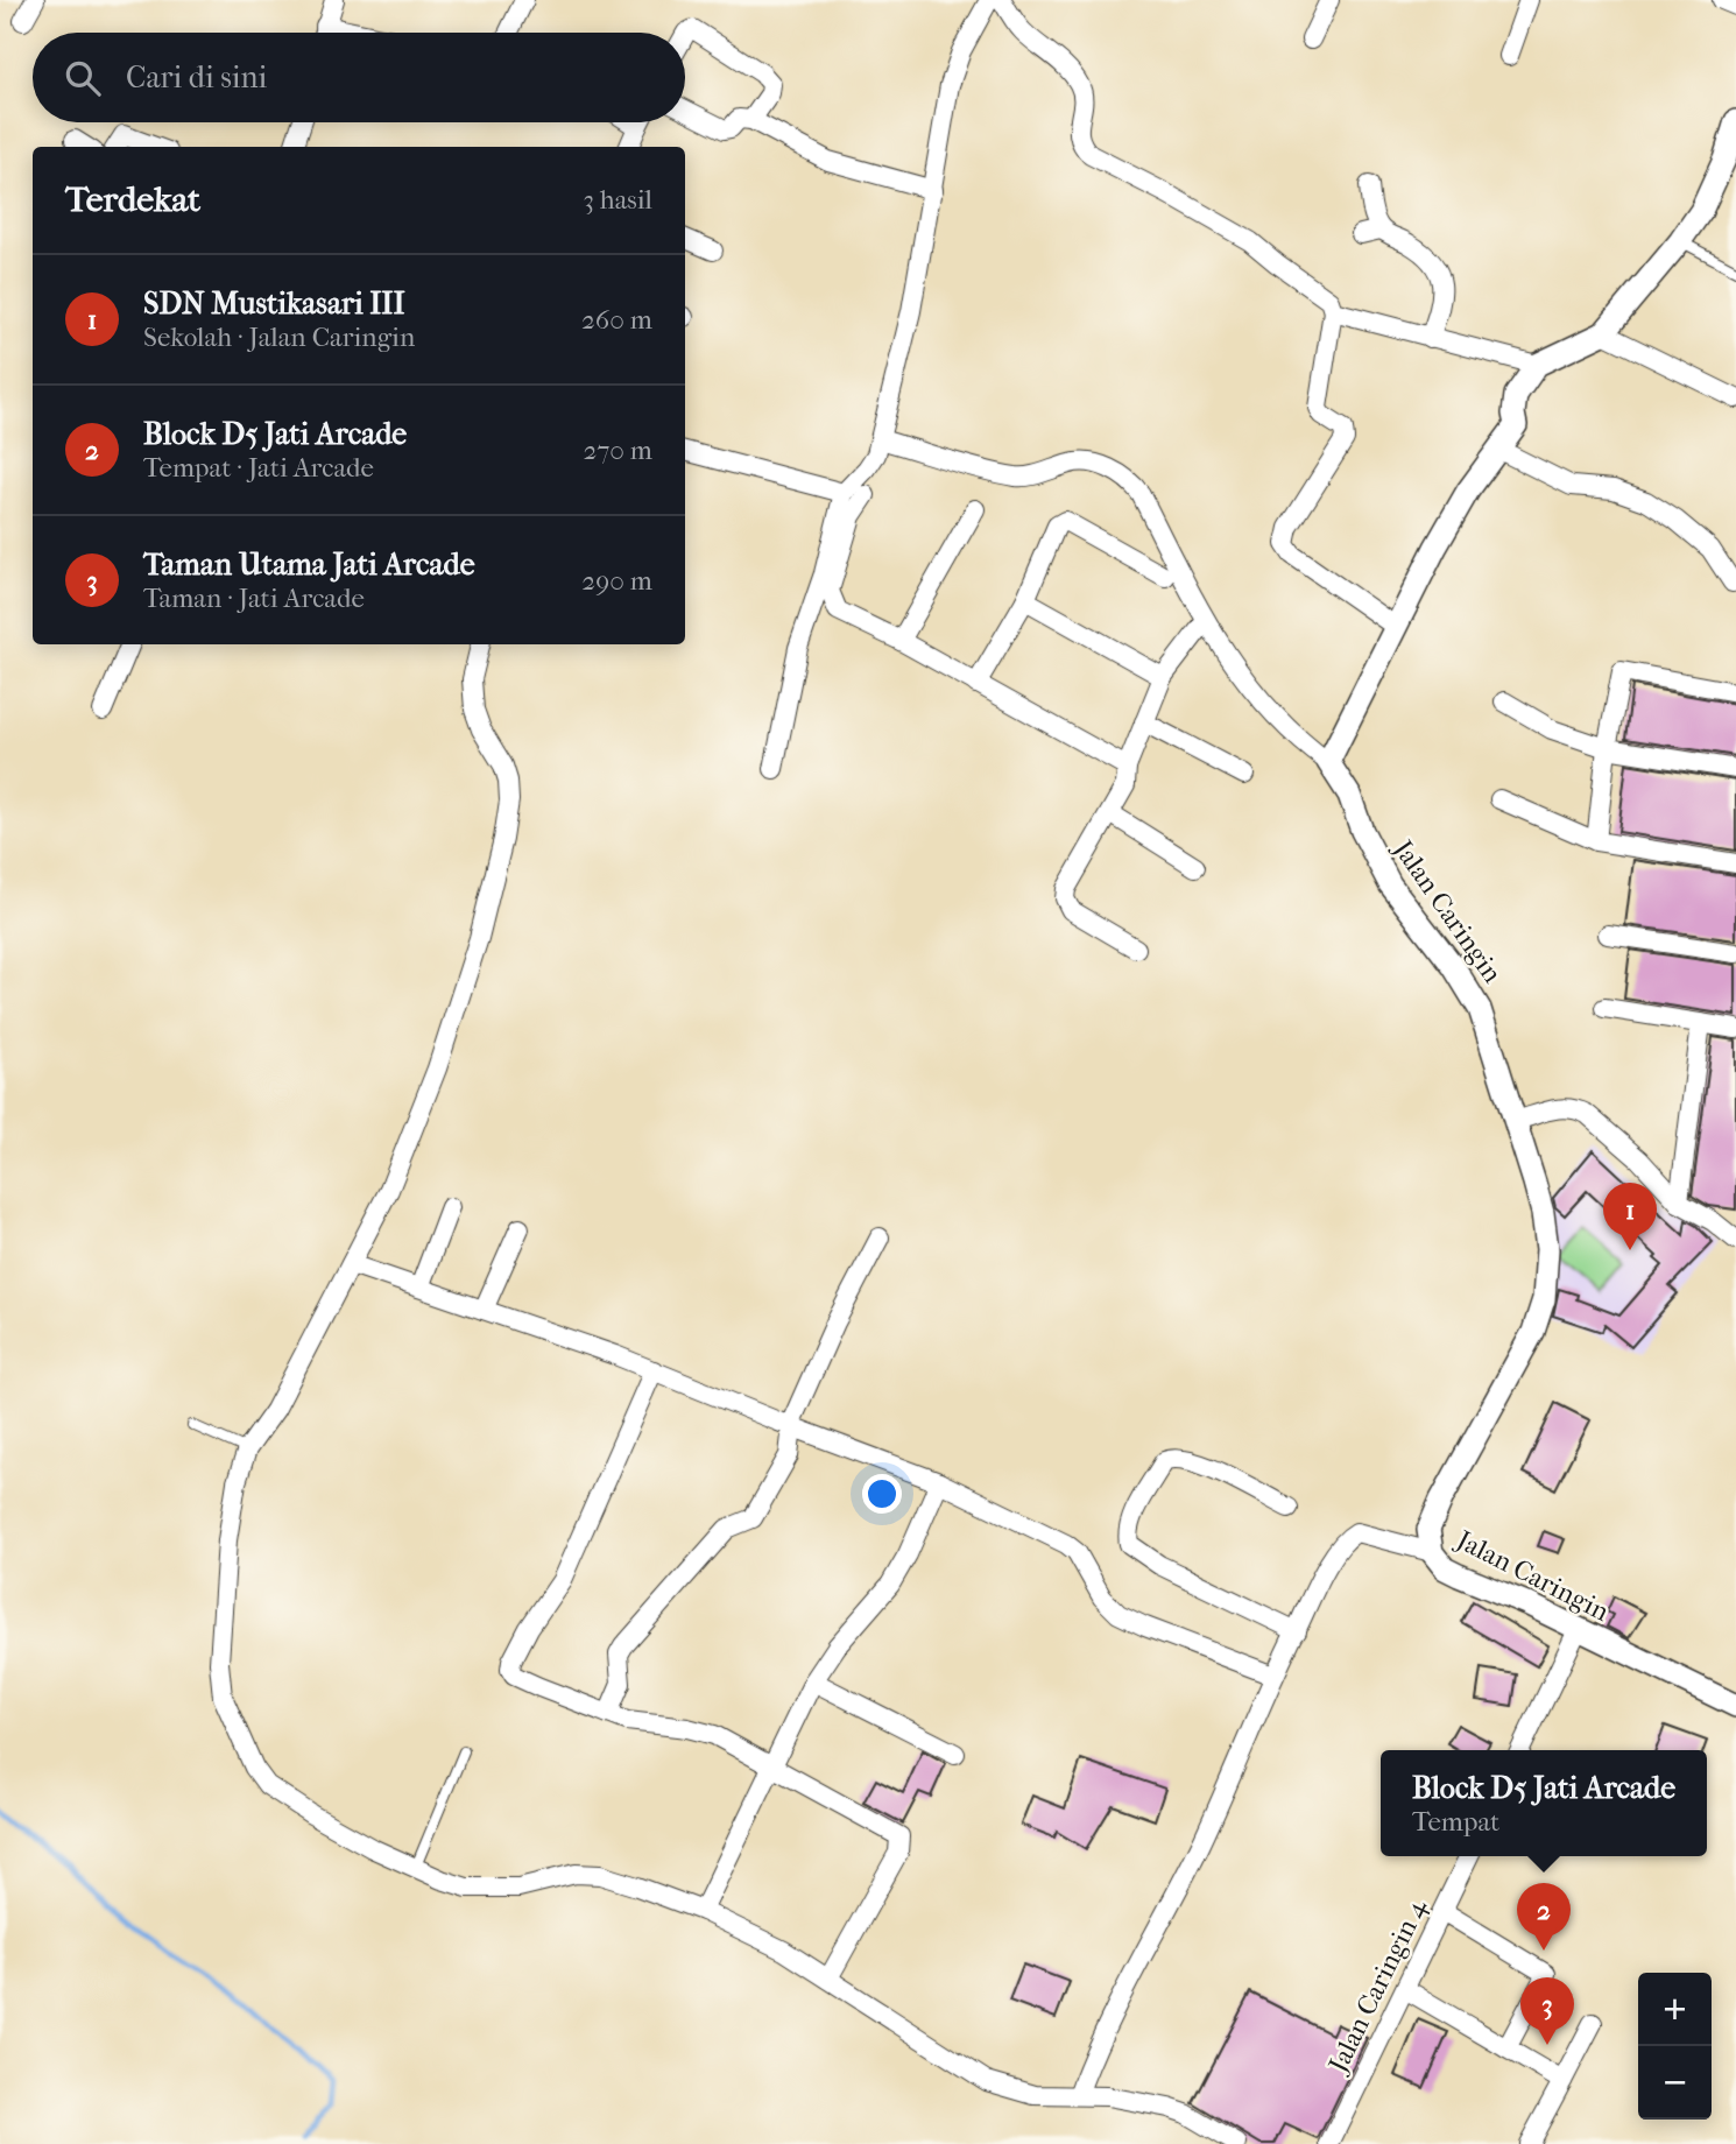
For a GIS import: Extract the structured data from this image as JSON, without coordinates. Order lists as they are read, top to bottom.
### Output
{
  "streets": {
    "street": ["Jalan Caringin", "Jalan Caringin 4"]
  },
  "page": {
    "search": "Cari di sini",
    "heading": ["Terdekat", "3 hasil"],
    "list": [
      {
        "mark": "1",
        "name": "SDN Mustikasari III",
        "note": "Sekolah · Jalan Caringin",
        "value": "260 m"
      },
      {
        "mark": "2",
        "name": "Block D5 Jati Arcade",
        "note": "Tempat · Jati Arcade",
        "value": "270 m"
      },
      {
        "mark": "3",
        "name": "Taman Utama Jati Arcade",
        "note": "Taman · Jati Arcade",
        "value": "290 m"
      }
    ],
    "pins": ["1", "2", "3"],
    "popup": ["Block D5 Jati Arcade", "Tempat"],
    "map_buttons": ["+", "−"]
  }
}
